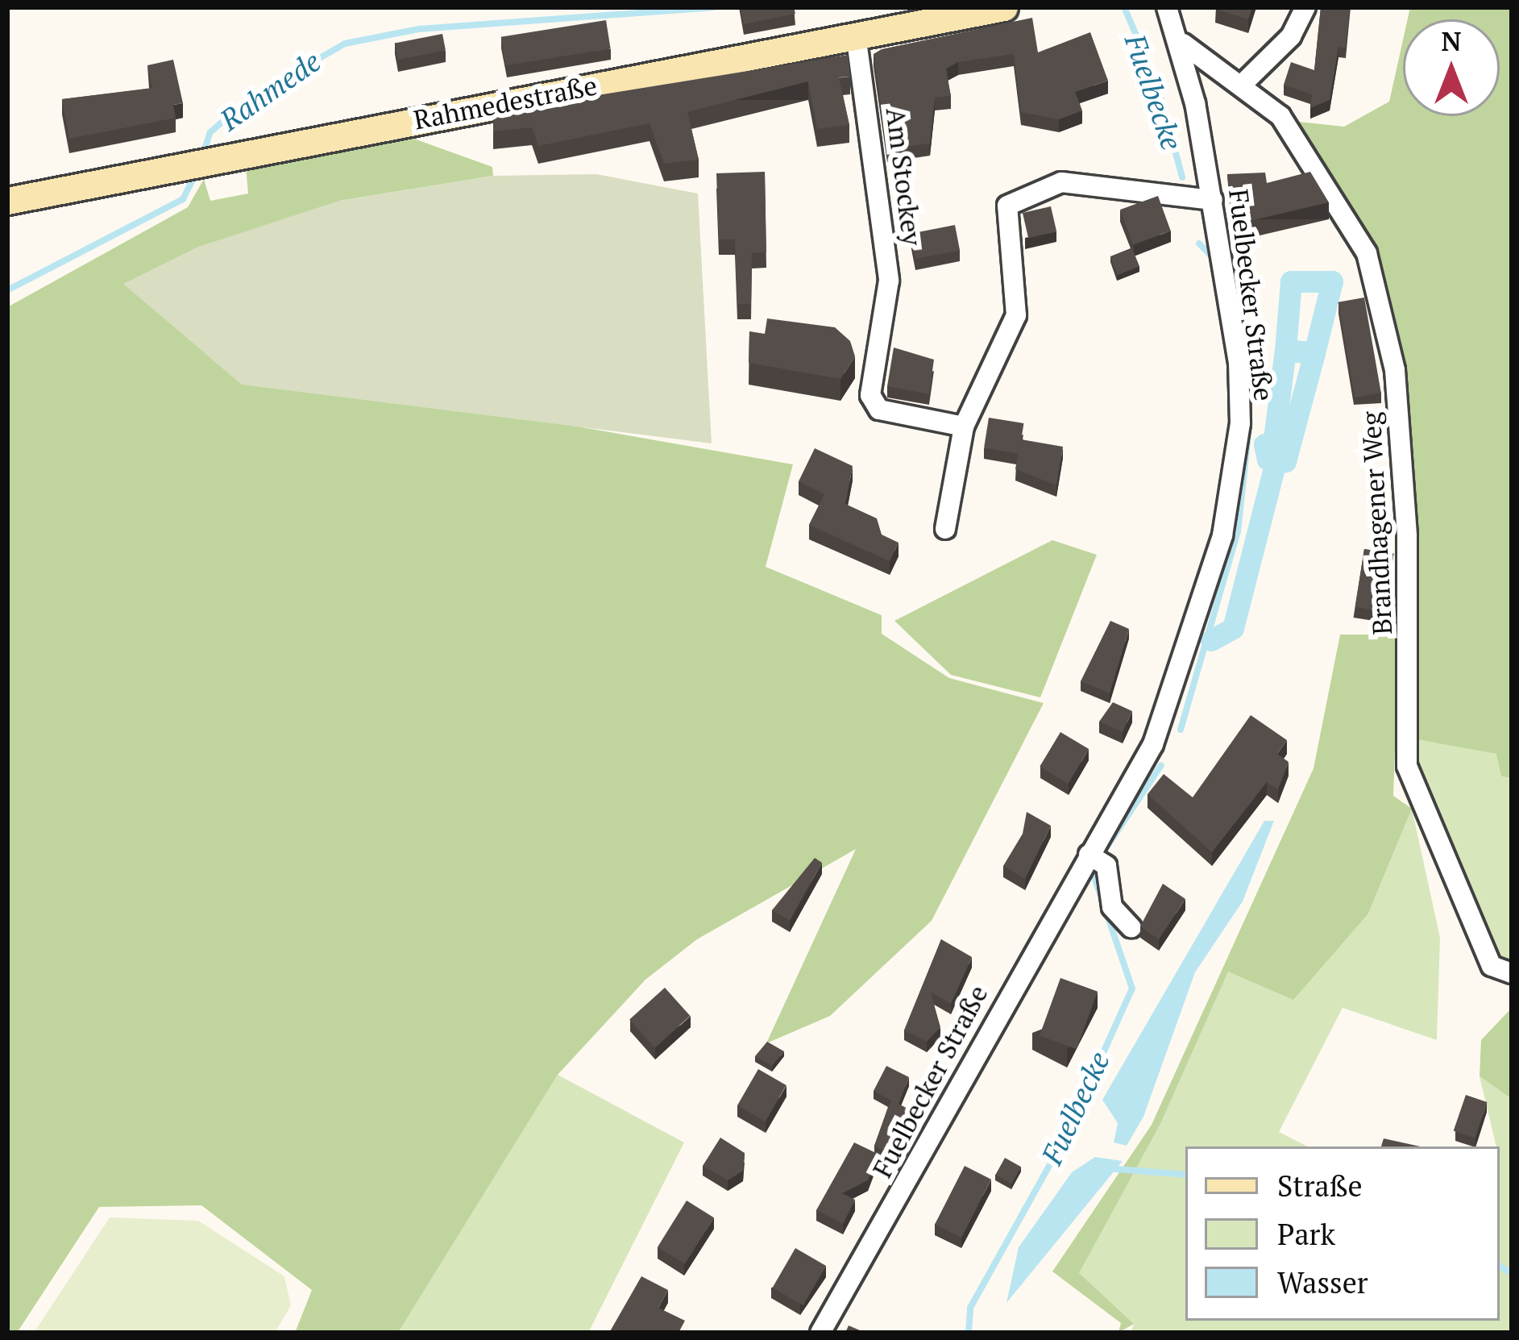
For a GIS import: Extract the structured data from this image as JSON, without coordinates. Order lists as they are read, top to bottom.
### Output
{
  "streets": {
    "main road": ["Rahmedestraße"],
    "street": ["Am Stockey", "Fuelbecker Straße", "Brandhagener Weg"]
  },
  "crossings": [
    ["Rahmedestraße", "Am Stockey"],
    ["Fuelbecker Straße", "Brandhagener Weg"]
  ],
  "water": ["Rahmede", "Fuelbecke"],
  "legend": ["Straße", "Park", "Wasser"],
  "north": "top"
}
